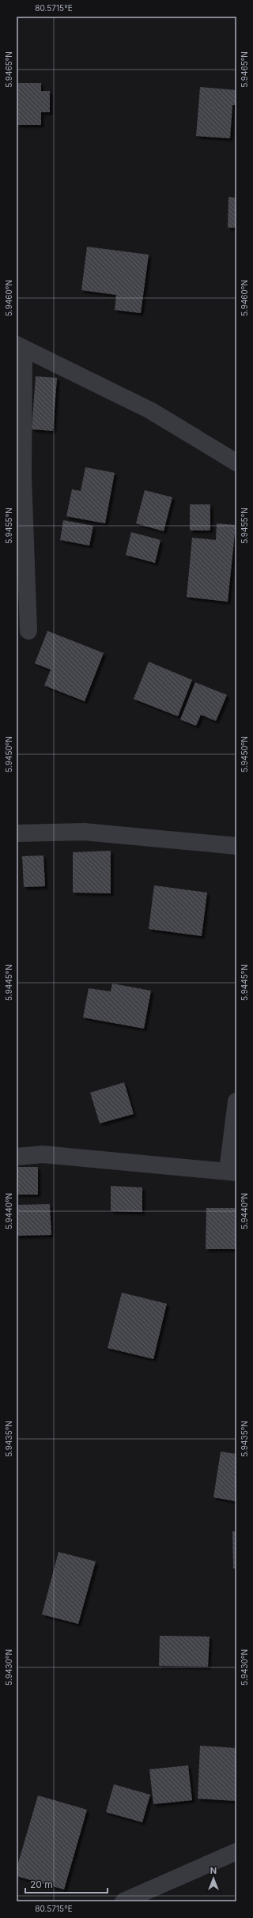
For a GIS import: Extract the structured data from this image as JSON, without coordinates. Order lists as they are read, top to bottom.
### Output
{
  "scale_bar": "20 m",
  "north": "top",
  "coordinates": [
    "80.5715°E",
    "5.9465°N",
    "5.9460°N",
    "5.9455°N",
    "5.9450°N",
    "5.9445°N",
    "5.9440°N",
    "5.9435°N",
    "5.9430°N"
  ]
}
